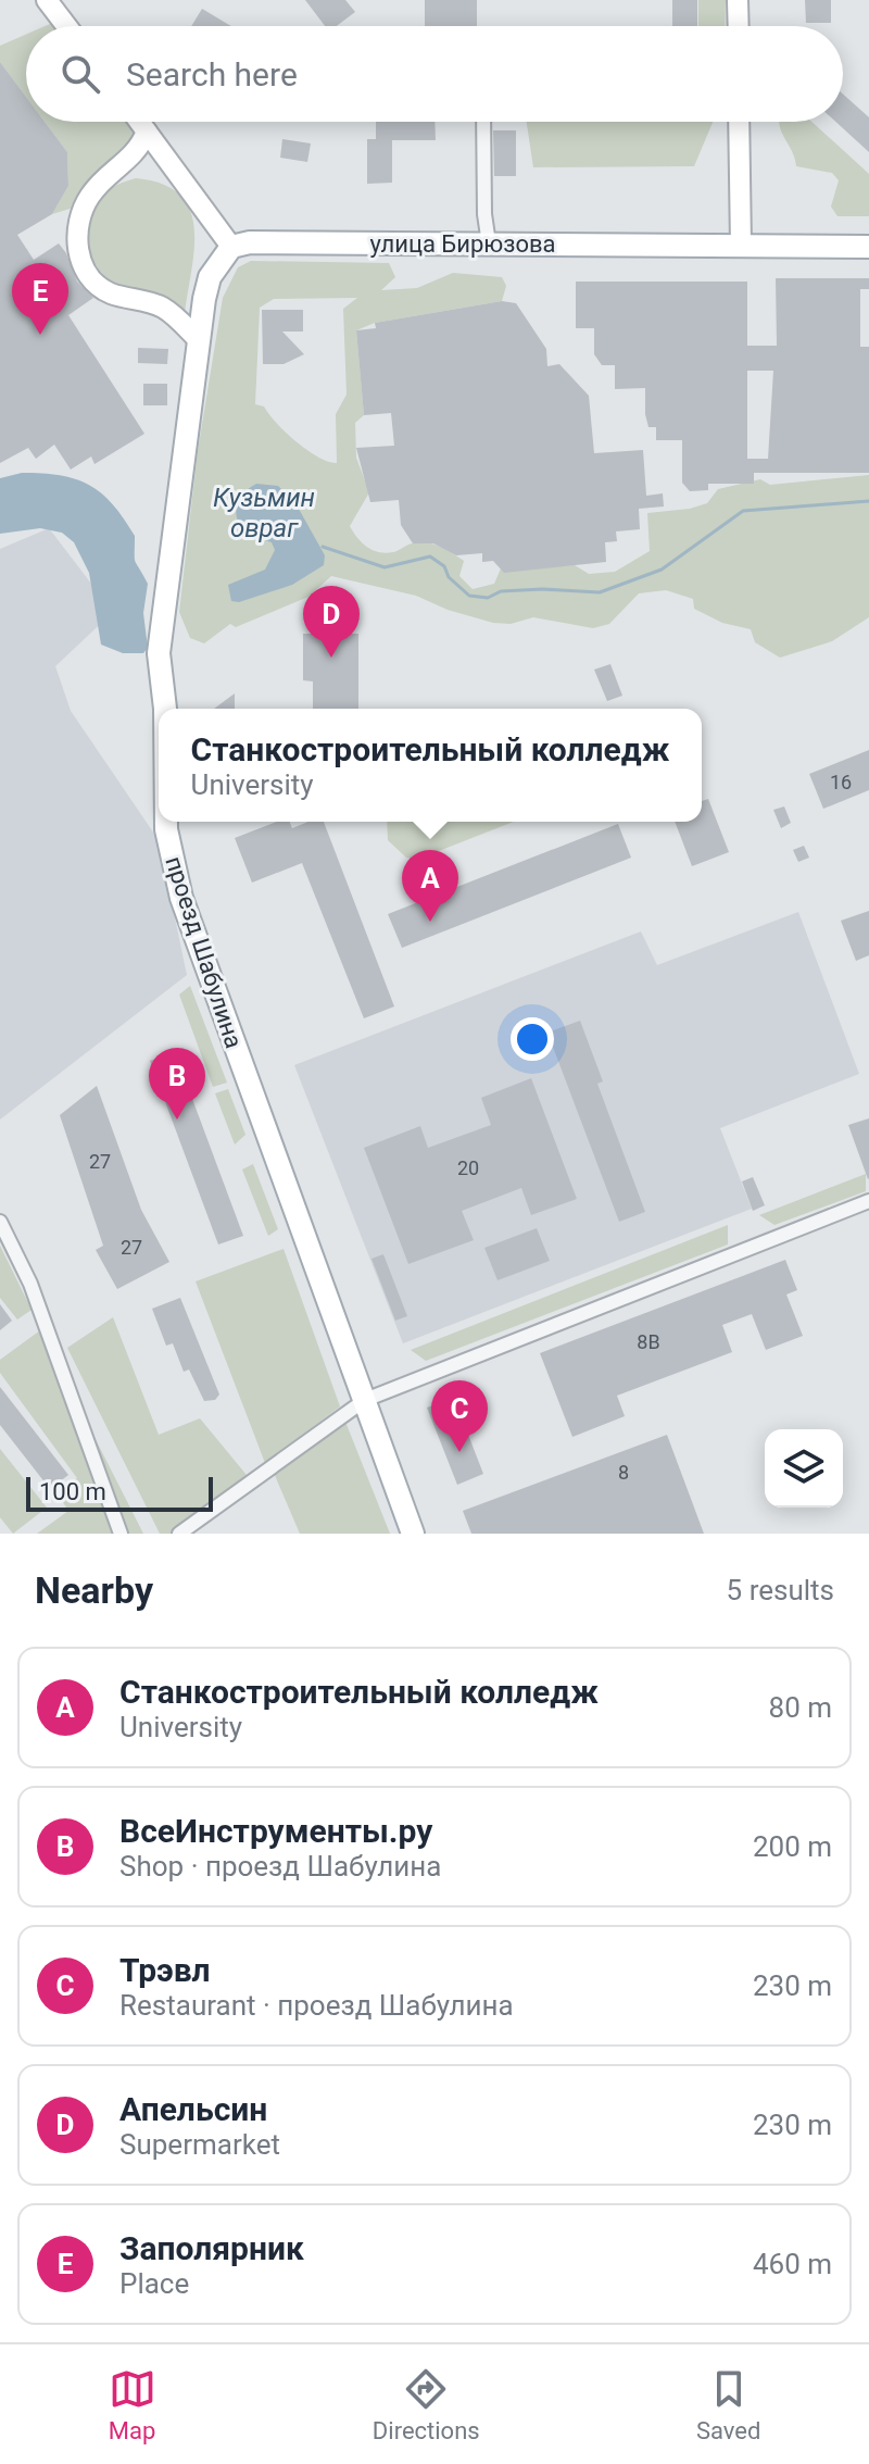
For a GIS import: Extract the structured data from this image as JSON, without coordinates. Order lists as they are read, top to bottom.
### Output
{
  "streets": {
    "main road": ["улица Бирюзова", "проезд Шабулина"]
  },
  "crossings": [
    ["улица Бирюзова", "проезд Шабулина"]
  ],
  "water": ["Кузьмин овраг"],
  "house_numbers": [
    "16",
    "27",
    "20",
    "27",
    "8В",
    "8"
  ],
  "scale_bar": "100 m",
  "page": {
    "search": "Search here",
    "pins": [
      "E",
      "D",
      "A",
      "B",
      "C"
    ],
    "popup": ["Станкостроительный колледж", "University"],
    "scale": "100 m",
    "heading": ["Nearby", "5 results"],
    "list": [
      {
        "mark": "A",
        "name": "Станкостроительный колледж",
        "note": "University",
        "value": "80 m"
      },
      {
        "mark": "B",
        "name": "ВсеИнструменты.ру",
        "note": "Shop · проезд Шабулина",
        "value": "200 m"
      },
      {
        "mark": "C",
        "name": "Трэвл",
        "note": "Restaurant · проезд Шабулина",
        "value": "230 m"
      },
      {
        "mark": "D",
        "name": "Апельсин",
        "note": "Supermarket",
        "value": "230 m"
      },
      {
        "mark": "E",
        "name": "Заполярник",
        "note": "Place",
        "value": "460 m"
      }
    ],
    "nav": ["Map", "Directions", "Saved"]
  }
}
